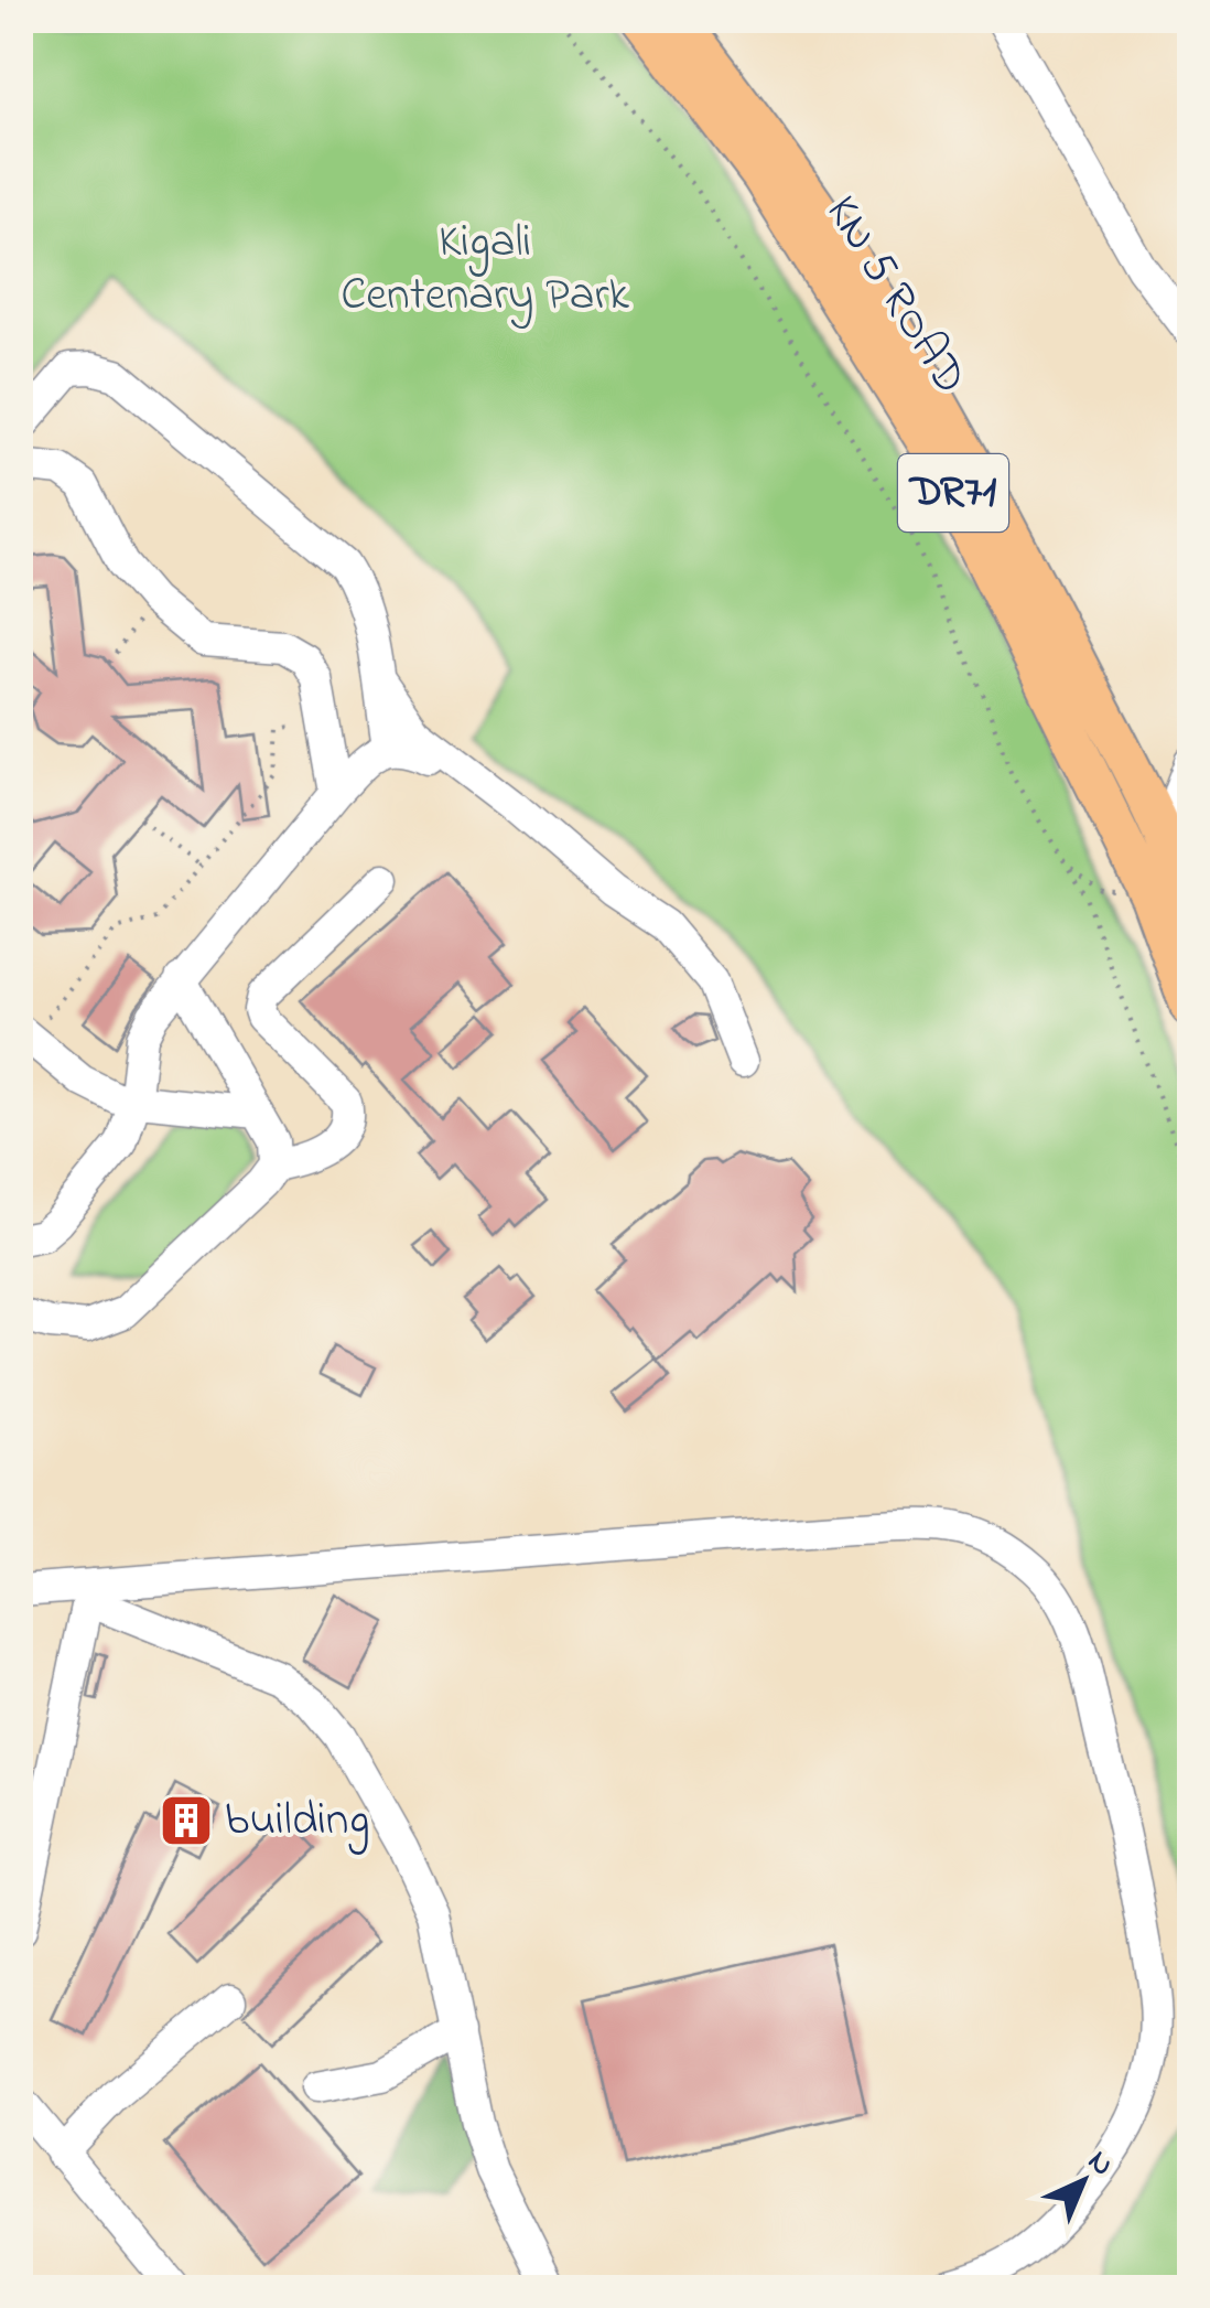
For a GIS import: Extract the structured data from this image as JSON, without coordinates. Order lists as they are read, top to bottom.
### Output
{
  "streets": {
    "main road": ["KN 5 ROAD", "DR71"]
  },
  "parks": ["Kigali Centenary Park"],
  "places": {
    "building": ["building"]
  },
  "north": "top right"
}
